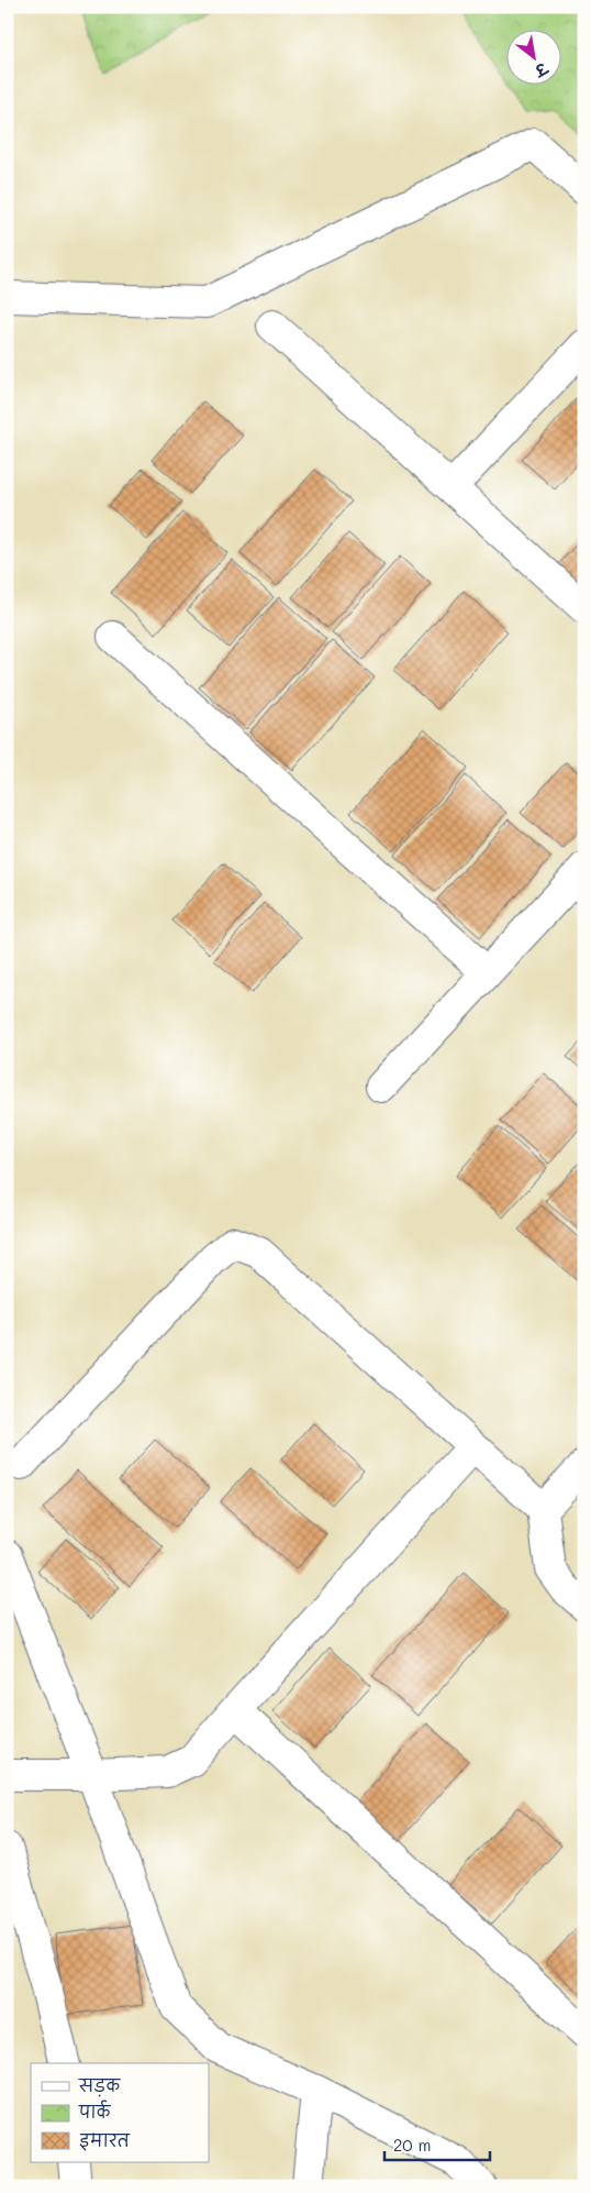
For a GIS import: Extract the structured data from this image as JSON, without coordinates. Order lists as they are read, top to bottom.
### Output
{
  "legend": ["सड़क", "पार्क", "इमारत"],
  "scale_bar": "20 m",
  "north": "bottom right"
}
